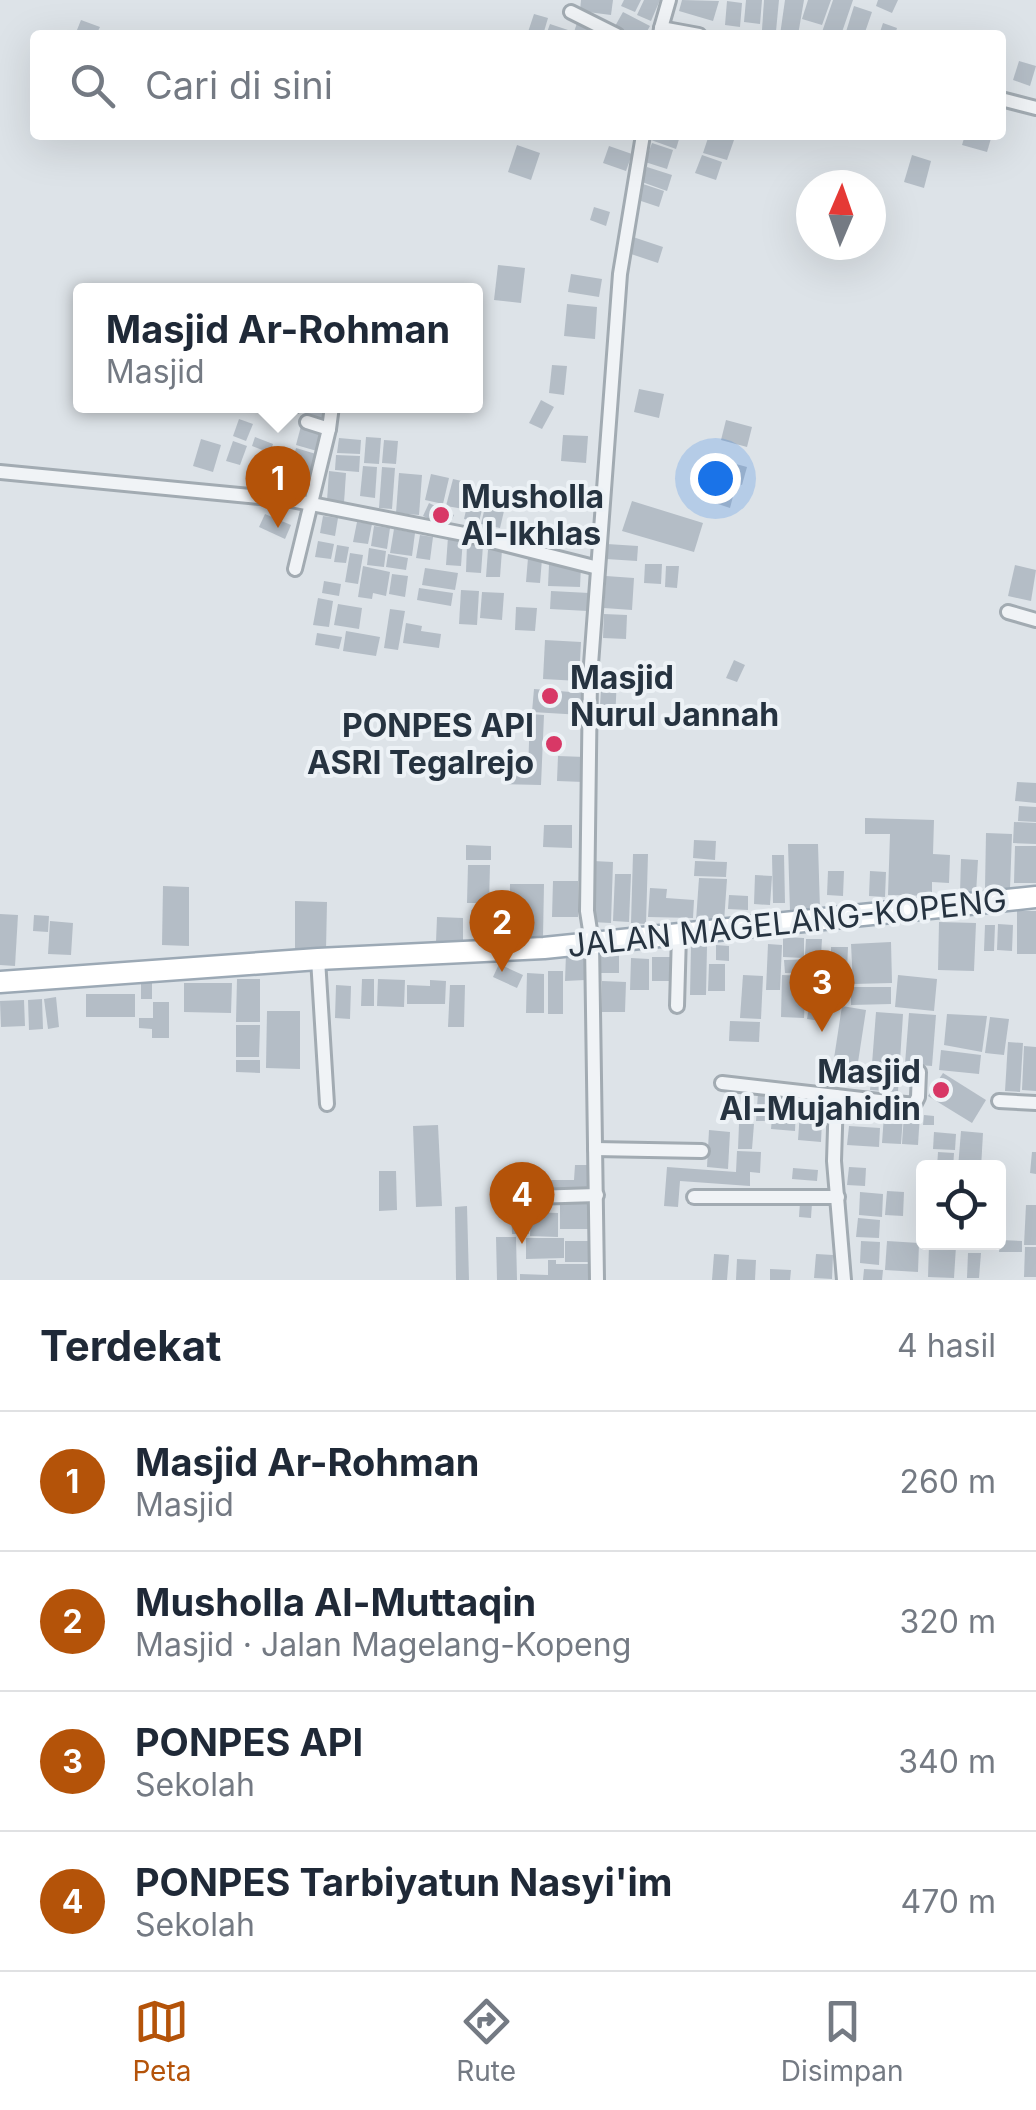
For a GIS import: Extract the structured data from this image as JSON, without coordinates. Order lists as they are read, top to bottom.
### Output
{
  "streets": {
    "main road": ["JALAN MAGELANG-KOPENG"]
  },
  "places": [
    "Musholla Al-Ikhlas",
    "Masjid Nurul Jannah",
    "PONPES API ASRI Tegalrejo",
    "Masjid Al-Mujahidin"
  ],
  "north": "top",
  "page": {
    "search": "Cari di sini",
    "popup": ["Masjid Ar-Rohman", "Masjid"],
    "pins": [
      "1",
      "2",
      "3",
      "4"
    ],
    "heading": ["Terdekat", "4 hasil"],
    "list": [
      {
        "mark": "1",
        "name": "Masjid Ar-Rohman",
        "note": "Masjid",
        "value": "260 m"
      },
      {
        "mark": "2",
        "name": "Musholla Al-Muttaqin",
        "note": "Masjid · Jalan Magelang-Kopeng",
        "value": "320 m"
      },
      {
        "mark": "3",
        "name": "PONPES API",
        "note": "Sekolah",
        "value": "340 m"
      },
      {
        "mark": "4",
        "name": "PONPES Tarbiyatun Nasyi'im",
        "note": "Sekolah",
        "value": "470 m"
      }
    ],
    "nav": ["Peta", "Rute", "Disimpan"]
  }
}
